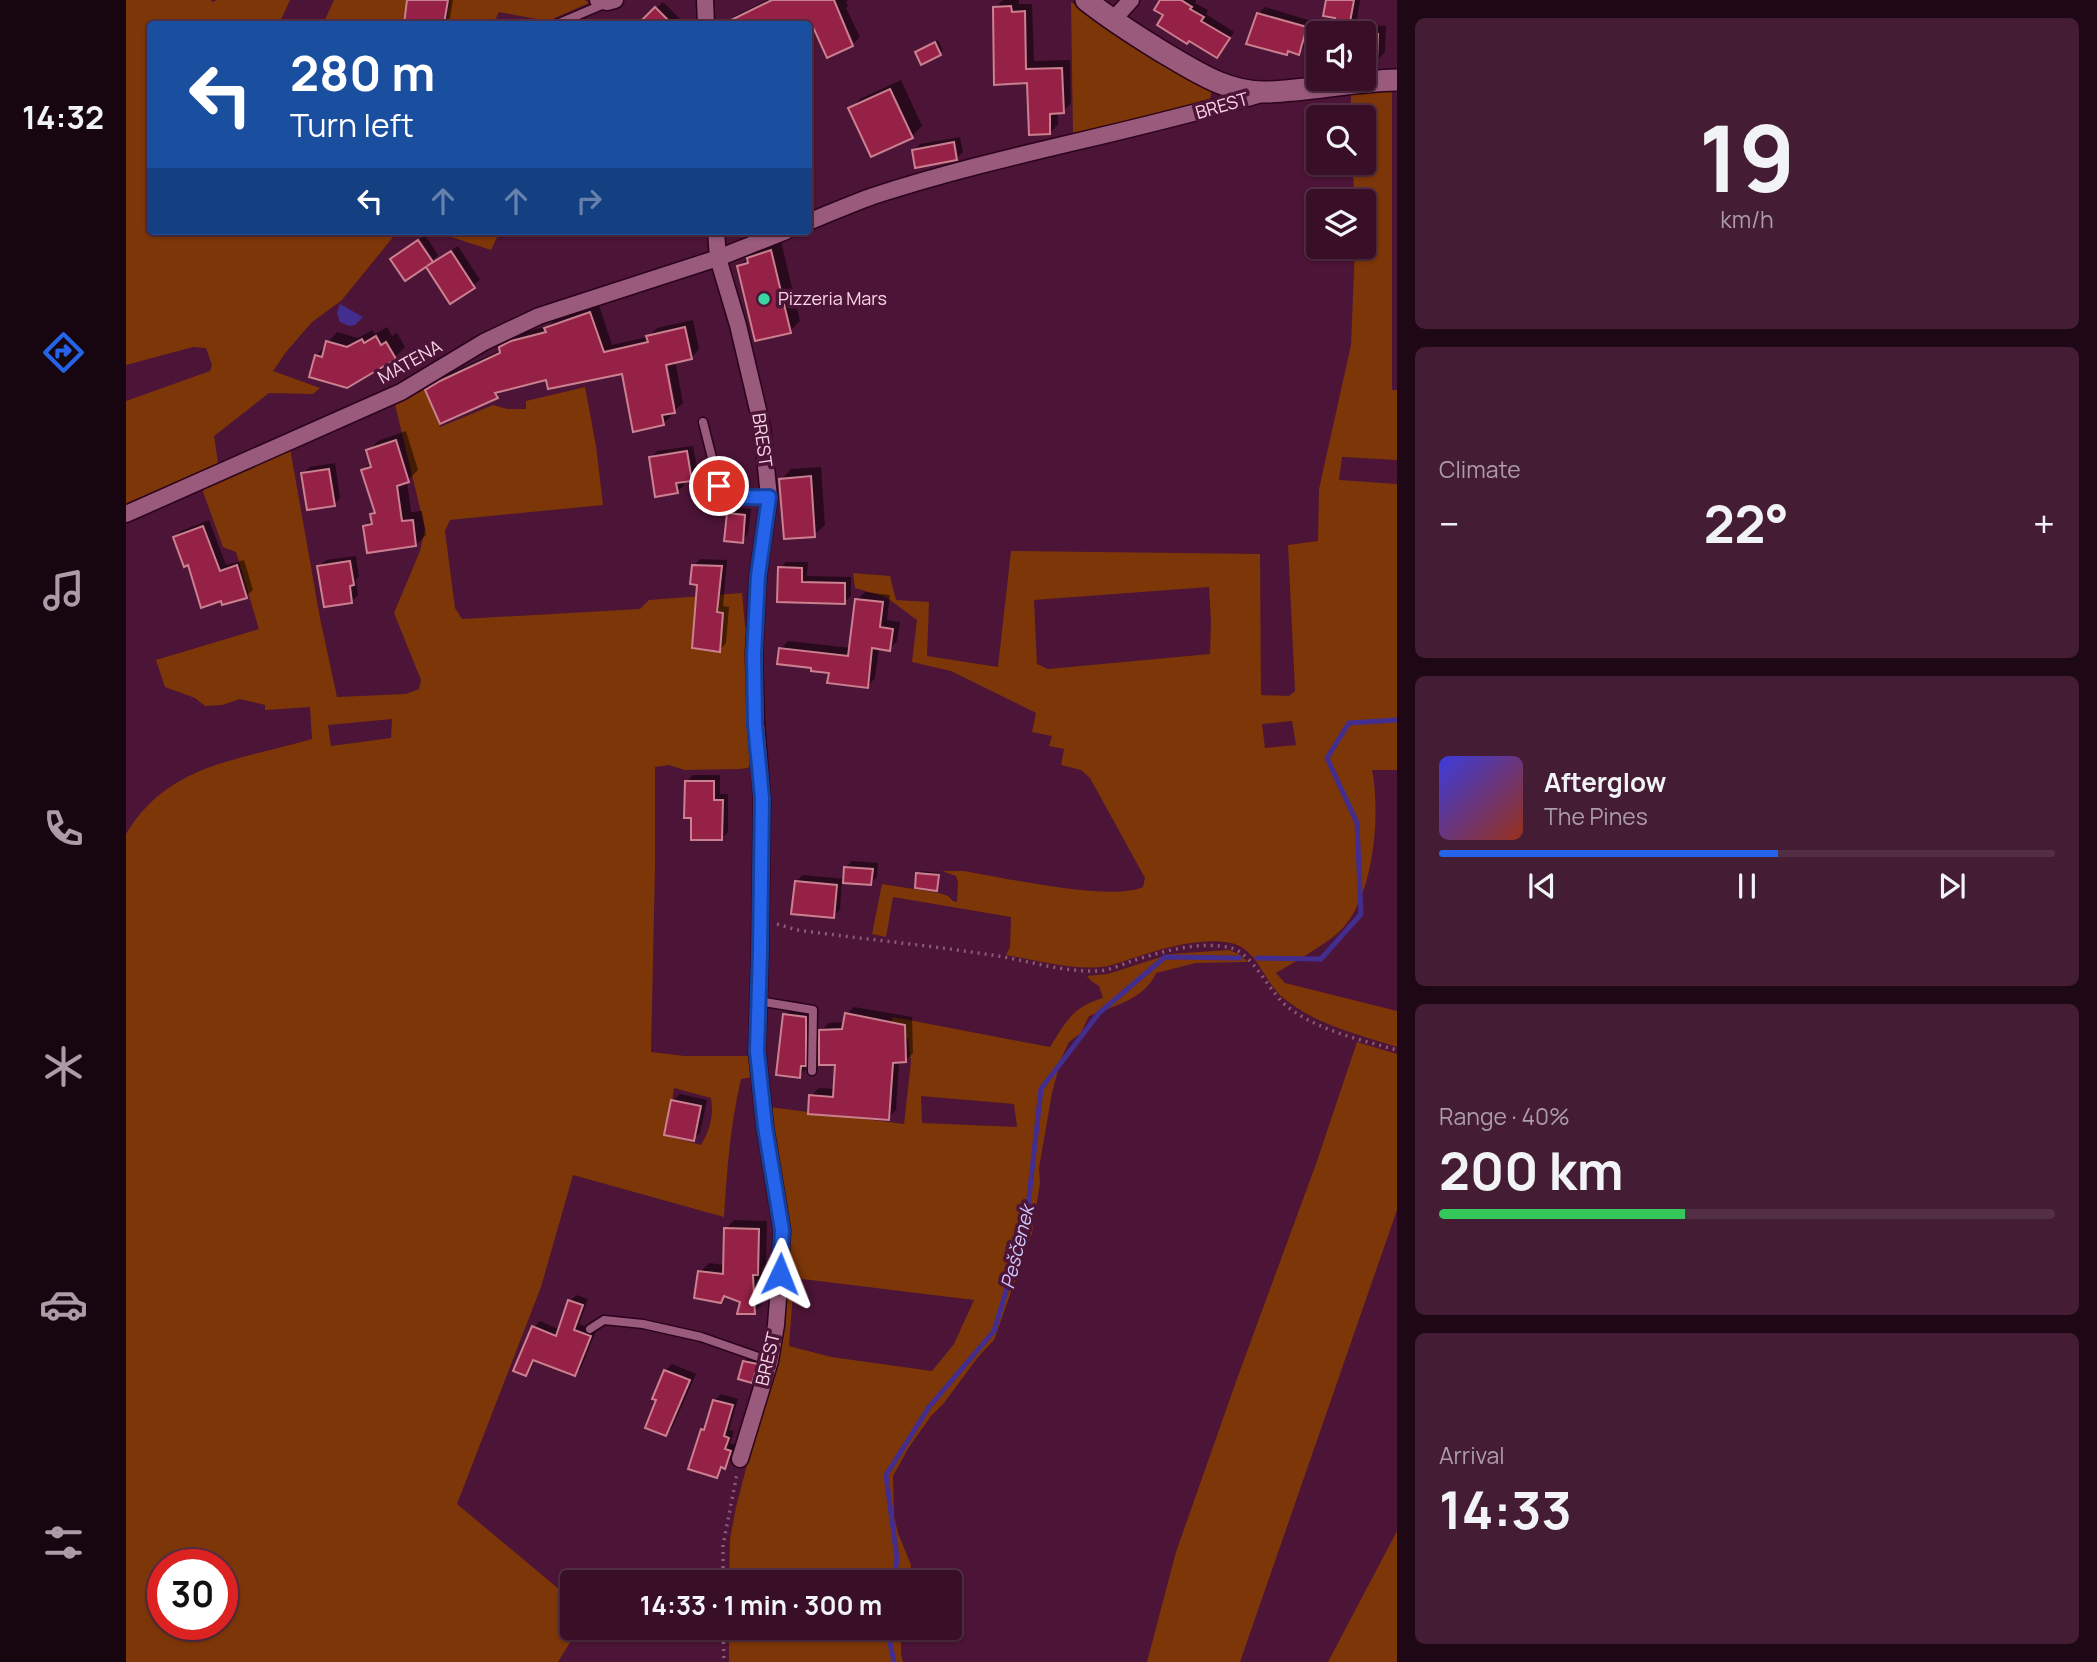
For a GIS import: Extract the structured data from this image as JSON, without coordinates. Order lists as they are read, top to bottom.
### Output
{
  "streets": {
    "street": ["BREST", "MATENA"]
  },
  "crossings": [
    ["BREST", "MATENA"]
  ],
  "water": ["Peščenek"],
  "places": ["Pizzeria Mars"],
  "page": {
    "tabs": "14:32",
    "tile": [
      ["19", "km/h"],
      "Climate",
      ["Range · 40%", "200 km"],
      ["Arrival", "14:33"]
    ],
    "turn": ["280 m", "Turn left"],
    "heat": ["−", "22°", "+"],
    "song": ["Afterglow", "The Pines"],
    "limit": "30",
    "trip": "14:33 · 1 min · 300 m"
  }
}
